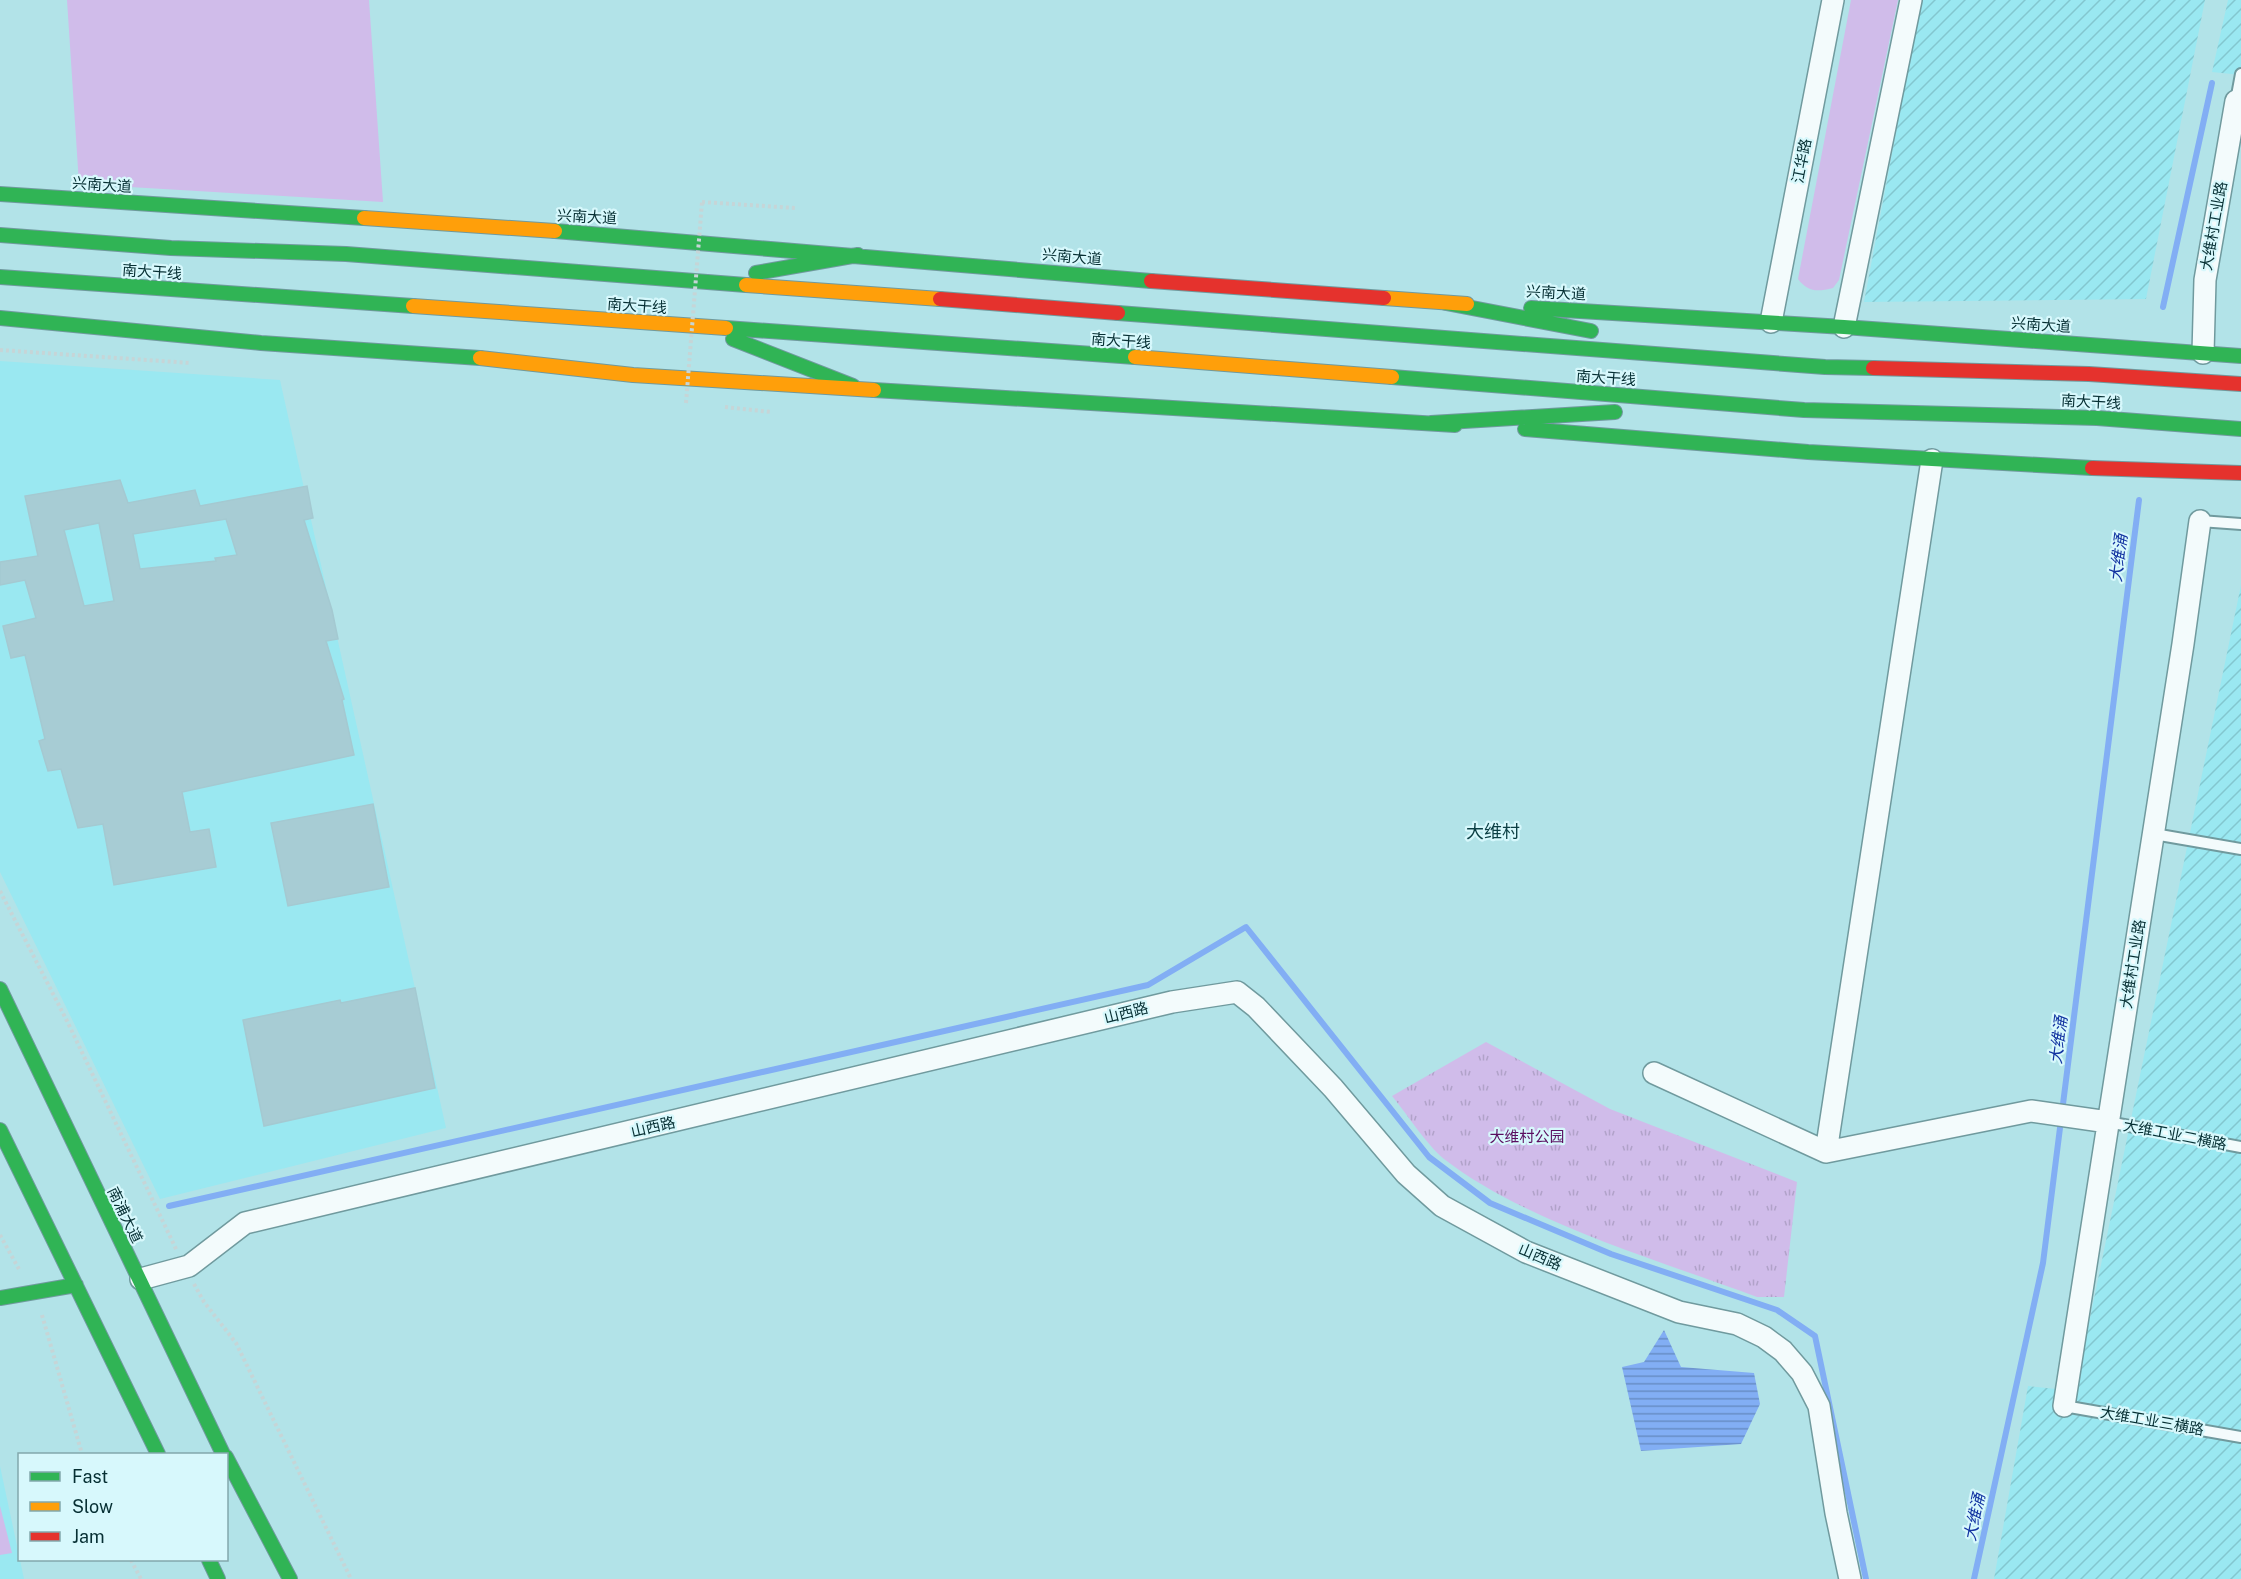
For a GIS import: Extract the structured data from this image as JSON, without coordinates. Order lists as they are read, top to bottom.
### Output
{
  "streets": {
    "main road": ["兴南大道", "南大干线", "南浦大道"],
    "street": ["江华路", "大维村工业路", "山西路"],
    "lane": ["大维工业二横路", "大维工业三横路"]
  },
  "crossings": [
    ["江华路", "兴南大道"],
    ["兴南大道", "大维村工业路"],
    ["大维村工业路", "大维工业二横路"],
    ["大维村工业路", "大维工业三横路"],
    ["山西路", "南浦大道"]
  ],
  "districts": ["大维村"],
  "water": ["大维涌"],
  "parks": ["大维村公园"],
  "legend": ["Fast", "Slow", "Jam"]
}
